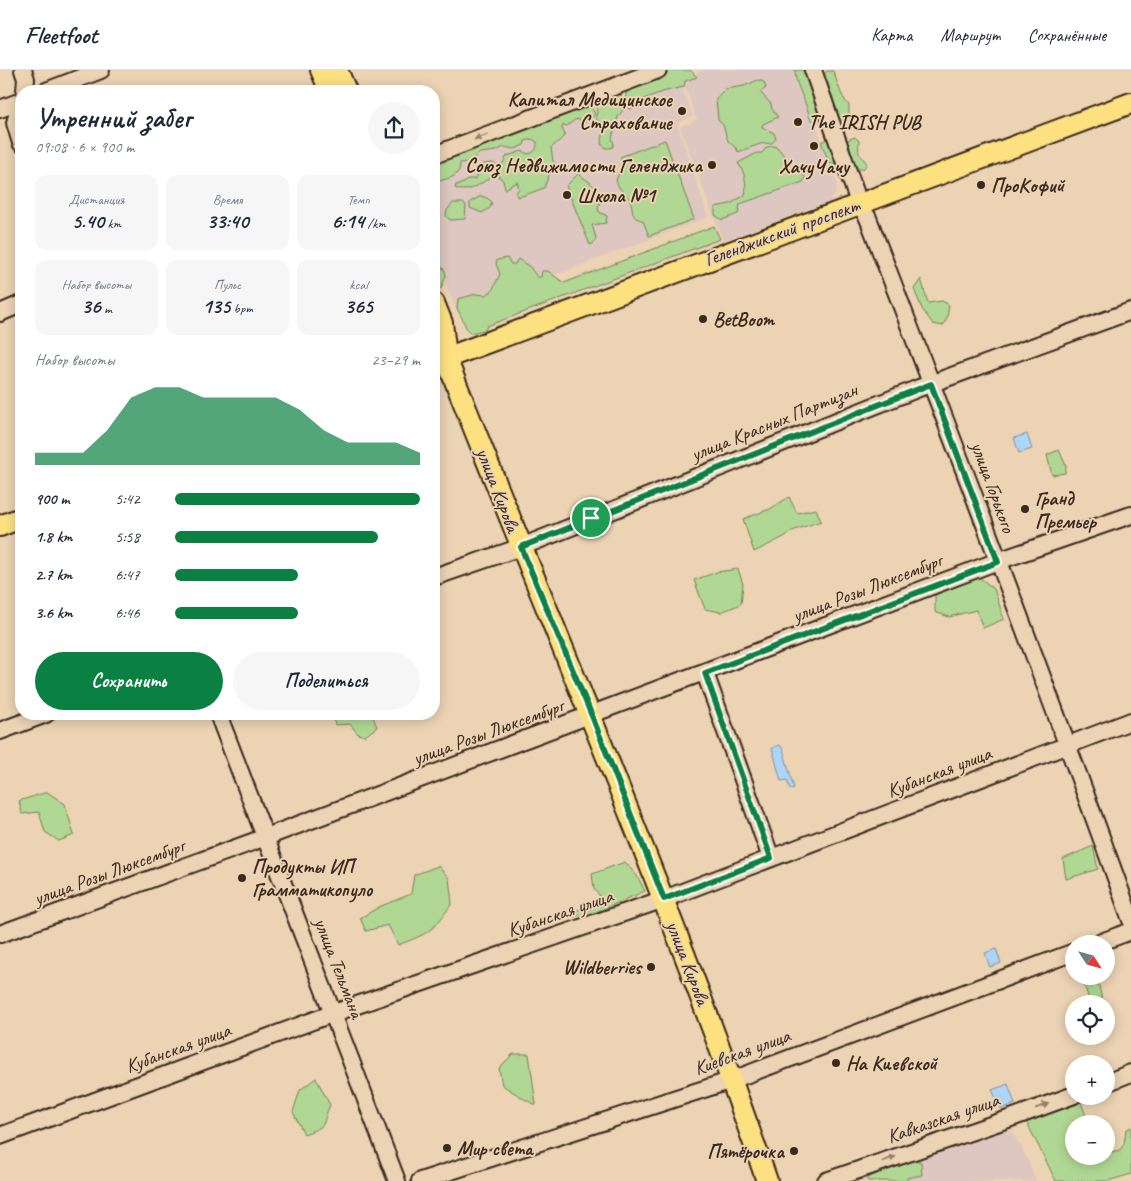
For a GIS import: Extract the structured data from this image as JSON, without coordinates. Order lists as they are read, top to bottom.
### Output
{
  "streets": {
    "main road": ["Геленджикский проспект", "улица Кирова"],
    "street": [
      "улица Красных Партизан",
      "улица Горького",
      "улица Розы Люксембург",
      "Кубанская улица",
      "улица Тельмана",
      "Киевская улица",
      "Кавказская улица"
    ]
  },
  "crossings": [
    ["Геленджикский проспект", "улица Горького"],
    ["Геленджикский проспект", "улица Кирова"],
    ["улица Красных Партизан", "улица Горького"],
    ["улица Красных Партизан", "улица Кирова"],
    ["улица Горького", "улица Розы Люксембург"],
    ["улица Горького", "Кубанская улица"],
    ["улица Кирова", "улица Розы Люксембург"],
    ["улица Кирова", "Кубанская улица"],
    ["улица Кирова", "Киевская улица"],
    ["улица Розы Люксембург", "улица Тельмана"],
    ["Кубанская улица", "улица Тельмана"]
  ],
  "one_way": ["Кавказская улица"],
  "places": [
    "Капитал Медицинское Страхование",
    "The IRISH PUB",
    "ХачуЧачу",
    "Союз Недвижимости Геленджика",
    "ПроКофий",
    "Школа №1",
    "BetBoom",
    "Гранд Премьер",
    "Продукты ИП Грамматикопуло",
    "Wildberries",
    "На Киевской",
    "Мир света",
    "Пятёрочка"
  ],
  "north": "bottom right",
  "page": {
    "header": "Fleetfoot",
    "nav": ["Карта", "Маршрут", "Сохранённые"],
    "heading": ["Утренний забег", "09:08 · 6 × 900 m"],
    "stats": [
      ["Дистанция", "5.40 km"],
      ["Время", "33:40"],
      ["Темп", "6:14 /km"],
      ["Набор высоты", "36 m"],
      ["Пульс", "135 bpm"],
      ["kcal", "365"]
    ],
    "chart": ["Набор высоты", "23–29 m"],
    "list": [
      {
        "name": "900 m",
        "note": "5:42"
      },
      {
        "name": "1.8 km",
        "note": "5:58"
      },
      {
        "name": "2.7 km",
        "note": "6:47"
      },
      {
        "name": "3.6 km",
        "note": "6:46"
      }
    ],
    "buttons": ["Сохранить", "Поделиться"],
    "map_buttons": ["+", "−"]
  }
}
